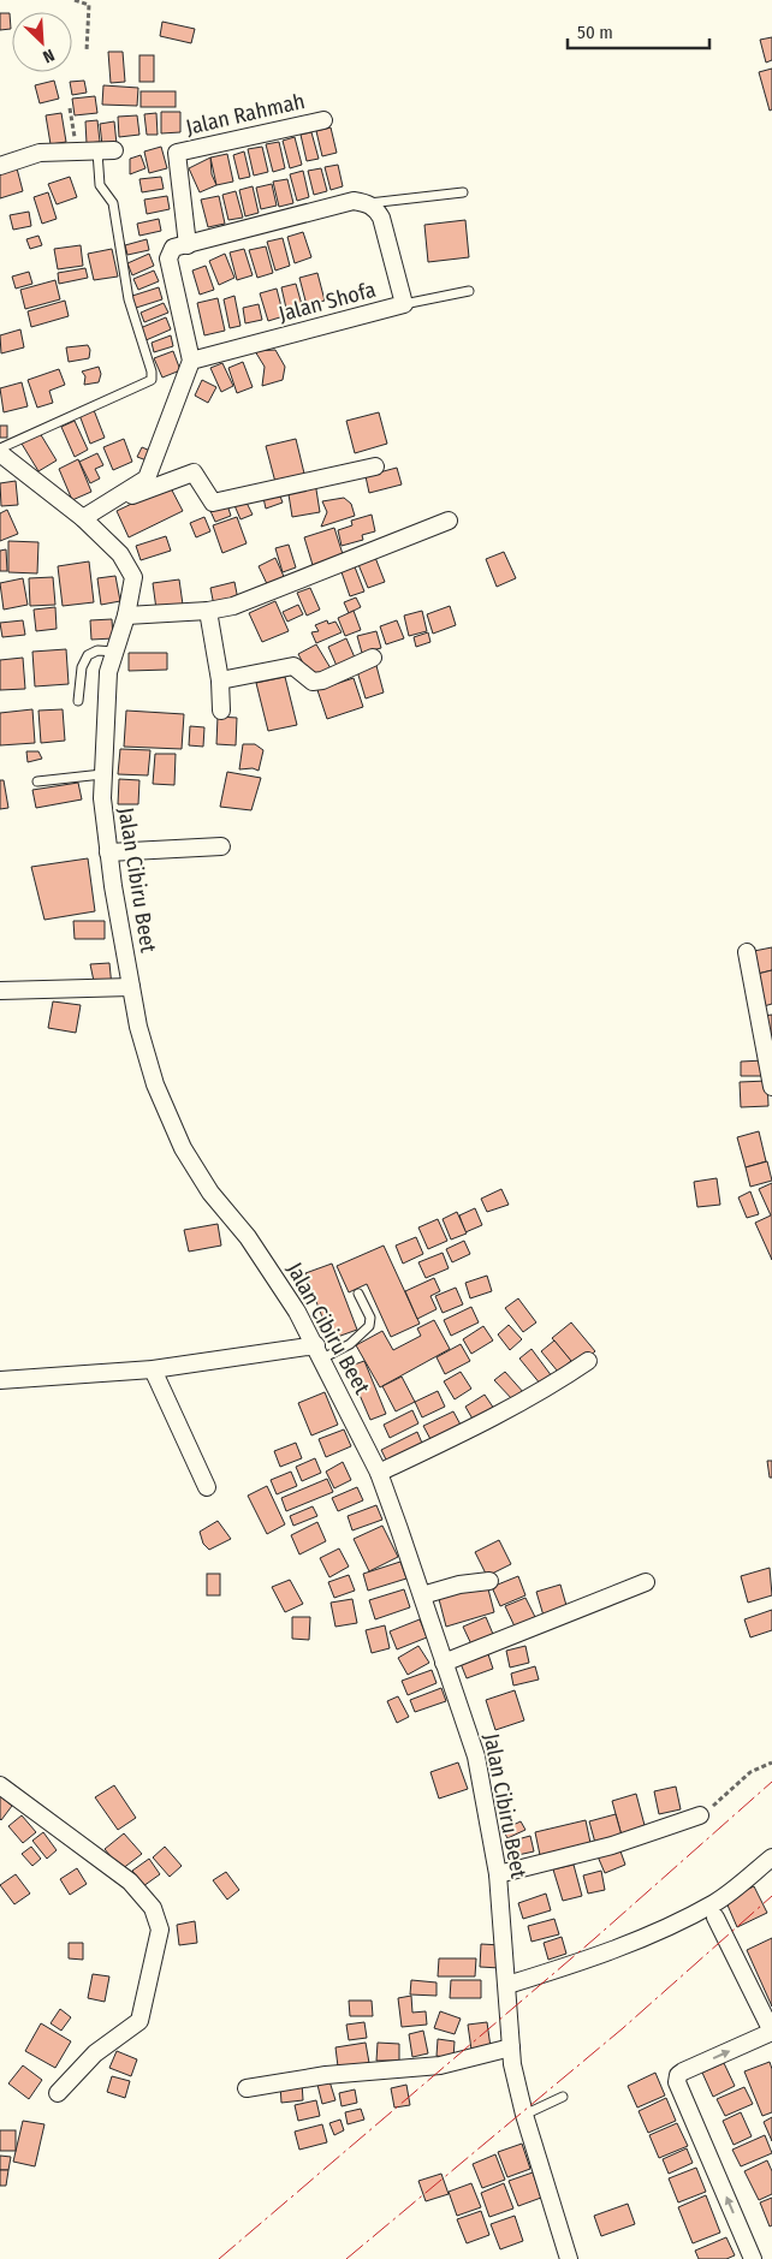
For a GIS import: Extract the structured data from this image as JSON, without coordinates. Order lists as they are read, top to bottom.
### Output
{
  "streets": {
    "street": ["Jalan Rahmah", "Jalan Shofa", "Jalan Cibiru Beet"]
  },
  "scale_bar": "50 m",
  "north": "bottom right"
}
